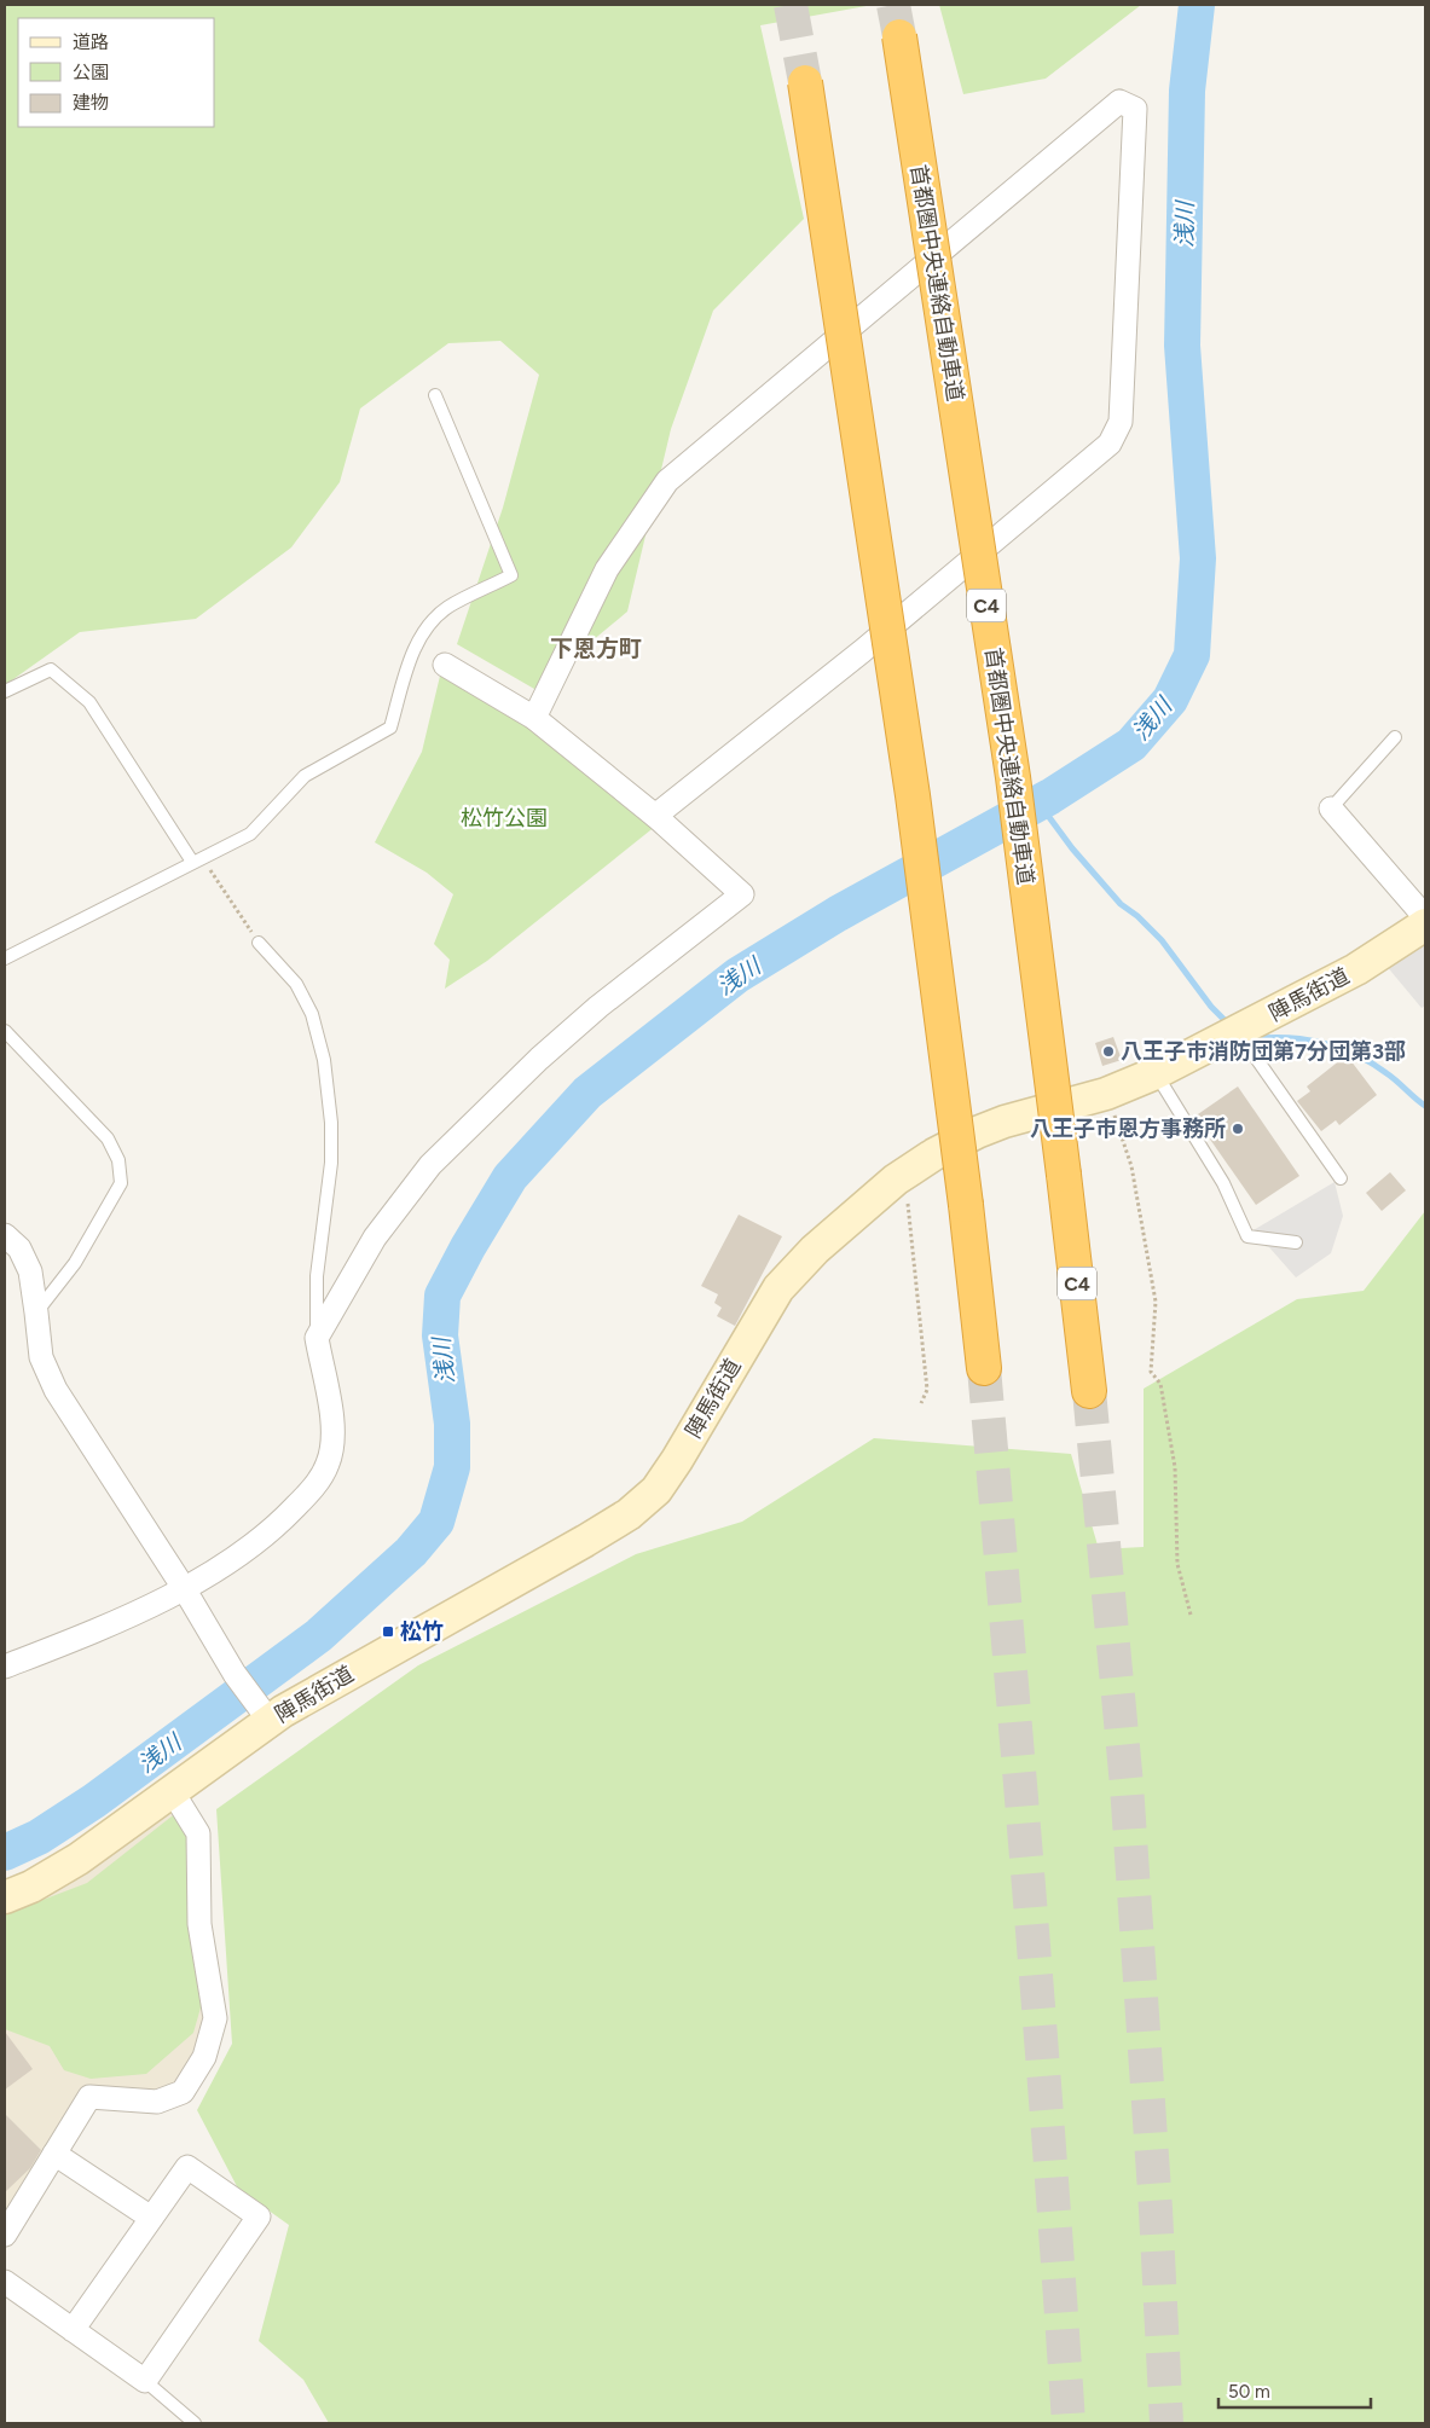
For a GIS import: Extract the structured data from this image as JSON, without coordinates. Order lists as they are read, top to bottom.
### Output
{
  "streets": {
    "highway": ["首都圏中央連絡自動車道", "C4"],
    "main road": ["陣馬街道"]
  },
  "districts": ["下恩方町"],
  "water": ["浅川"],
  "parks": ["松竹公園"],
  "places": {
    "other": ["八王子市消防団第7分団第3部", "八王子市恩方事務所"],
    "transit": ["松竹"]
  },
  "legend": ["道路", "公園", "建物"],
  "scale_bar": "50 m"
}
